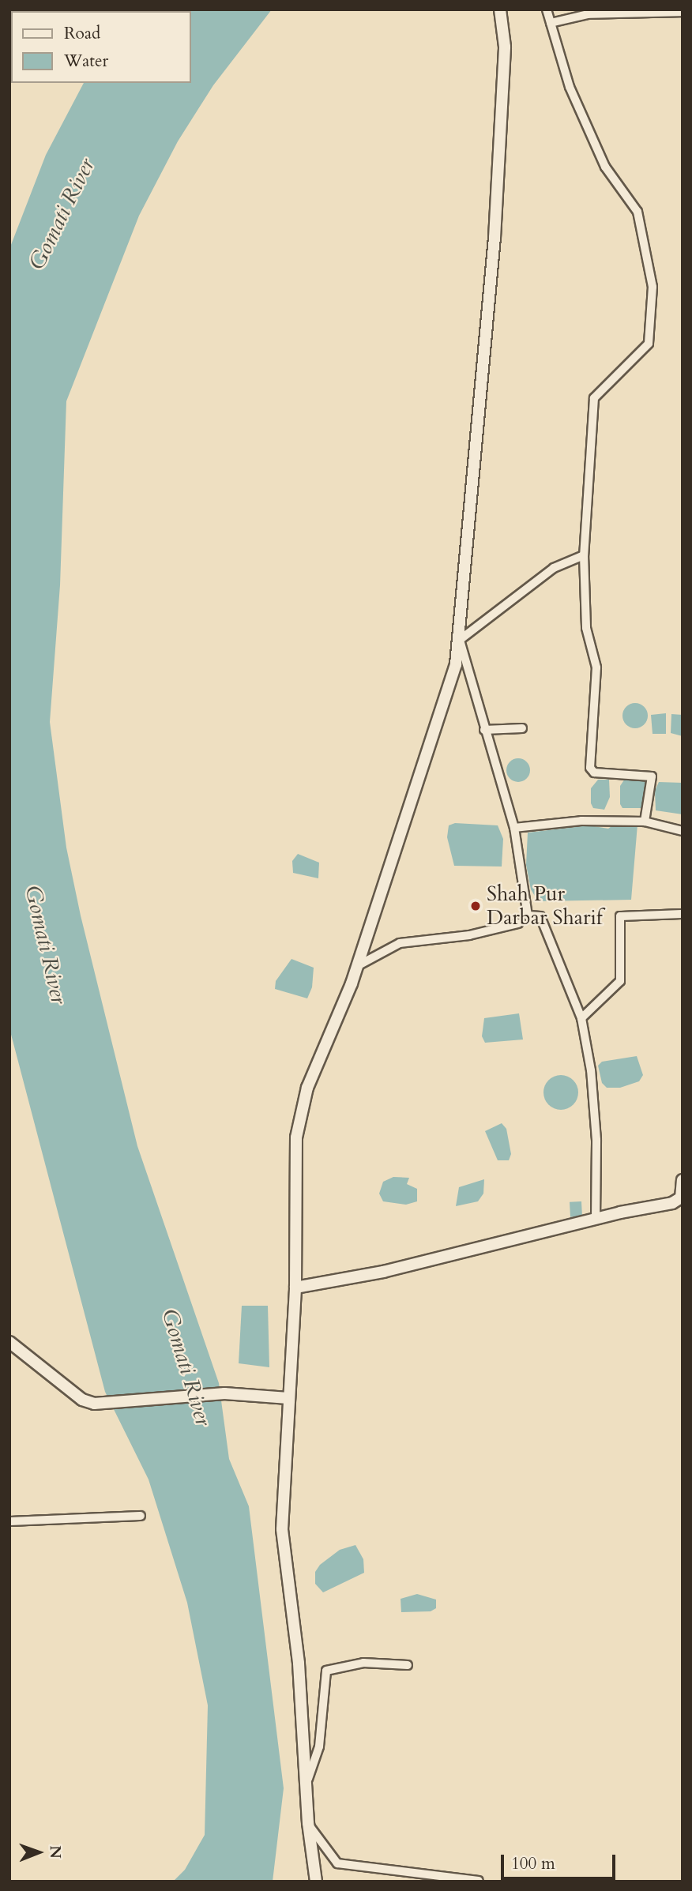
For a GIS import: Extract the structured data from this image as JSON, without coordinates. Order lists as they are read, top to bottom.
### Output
{
  "water": ["Gomati River"],
  "places": ["Shah Pur Darbar Sharif"],
  "legend": ["Road", "Water"],
  "scale_bar": "100 m",
  "north": "right"
}
